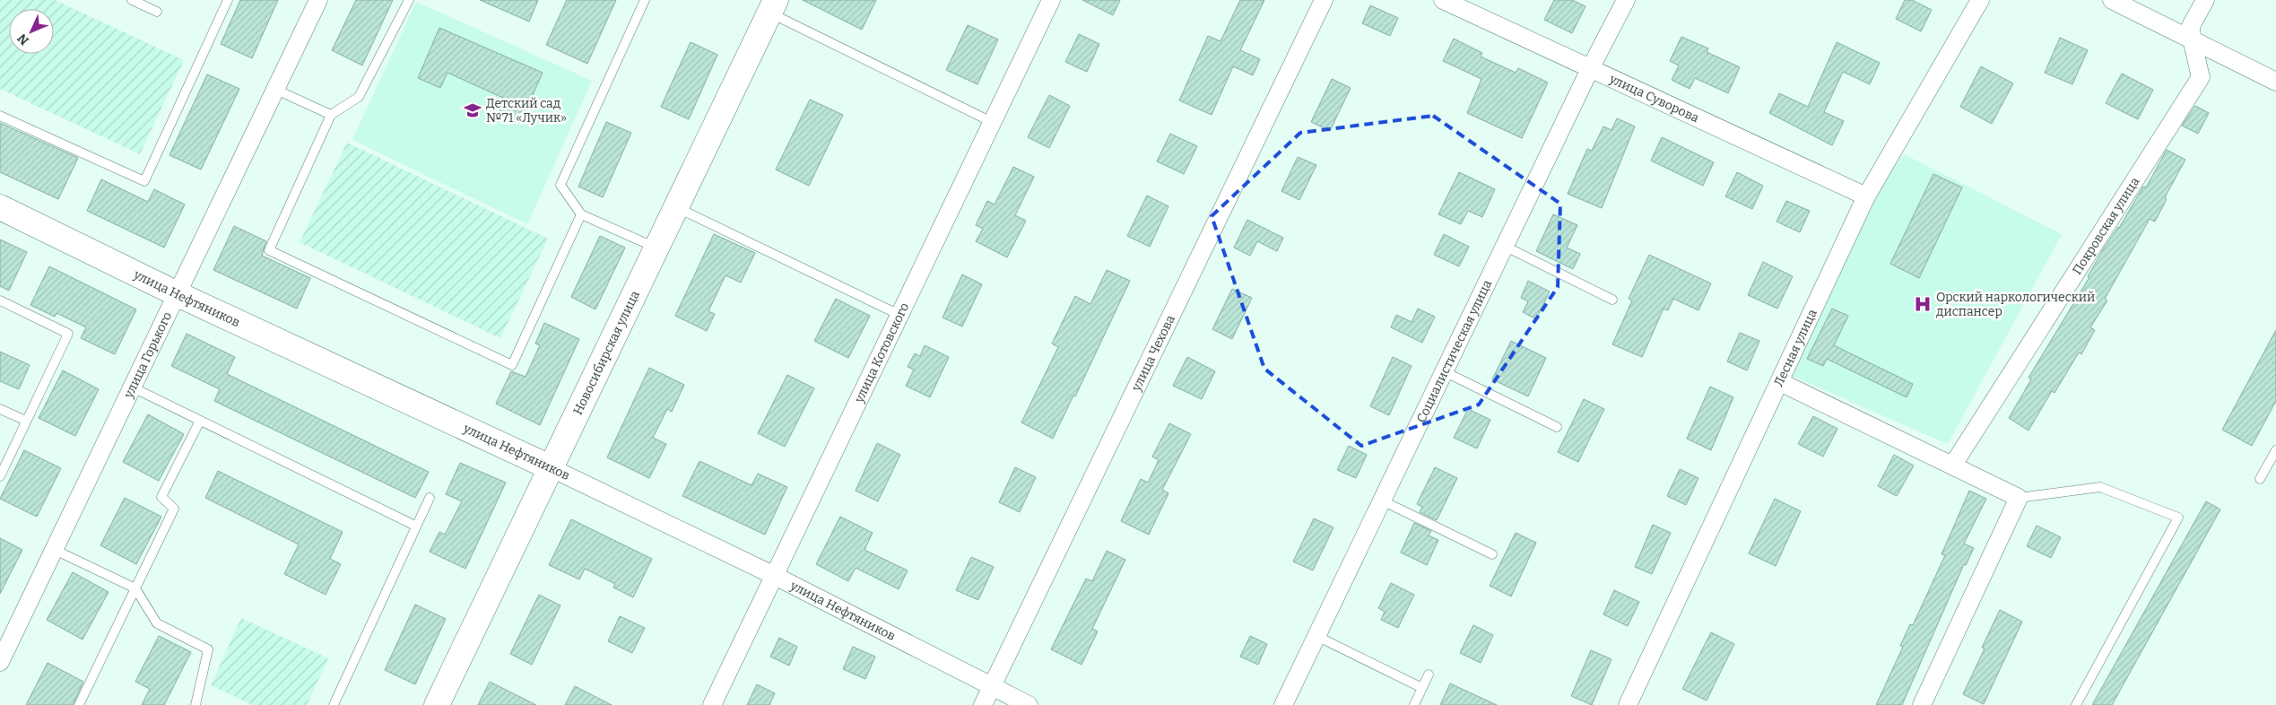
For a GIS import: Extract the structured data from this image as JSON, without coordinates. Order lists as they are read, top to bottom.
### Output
{
  "streets": {
    "main road": ["улица Нефтяников", "Новосибирская улица"],
    "street": [
      "улица Суворова",
      "Покровская улица",
      "Лесная улица",
      "Социалистическая улица",
      "улица Котовского",
      "улица Чехова",
      "улица Горького"
    ]
  },
  "crossings": [
    ["улица Суворова", "Лесная улица"],
    ["улица Суворова", "Социалистическая улица"],
    ["улица Нефтяников", "Новосибирская улица"],
    ["улица Нефтяников", "улица Котовского"],
    ["улица Нефтяников", "улица Чехова"],
    ["улица Нефтяников", "улица Горького"]
  ],
  "places": {
    "school or university": ["Детский сад №71 «Лучик»"],
    "hospital": ["Орский наркологический диспансер"]
  },
  "north": "bottom left"
}
